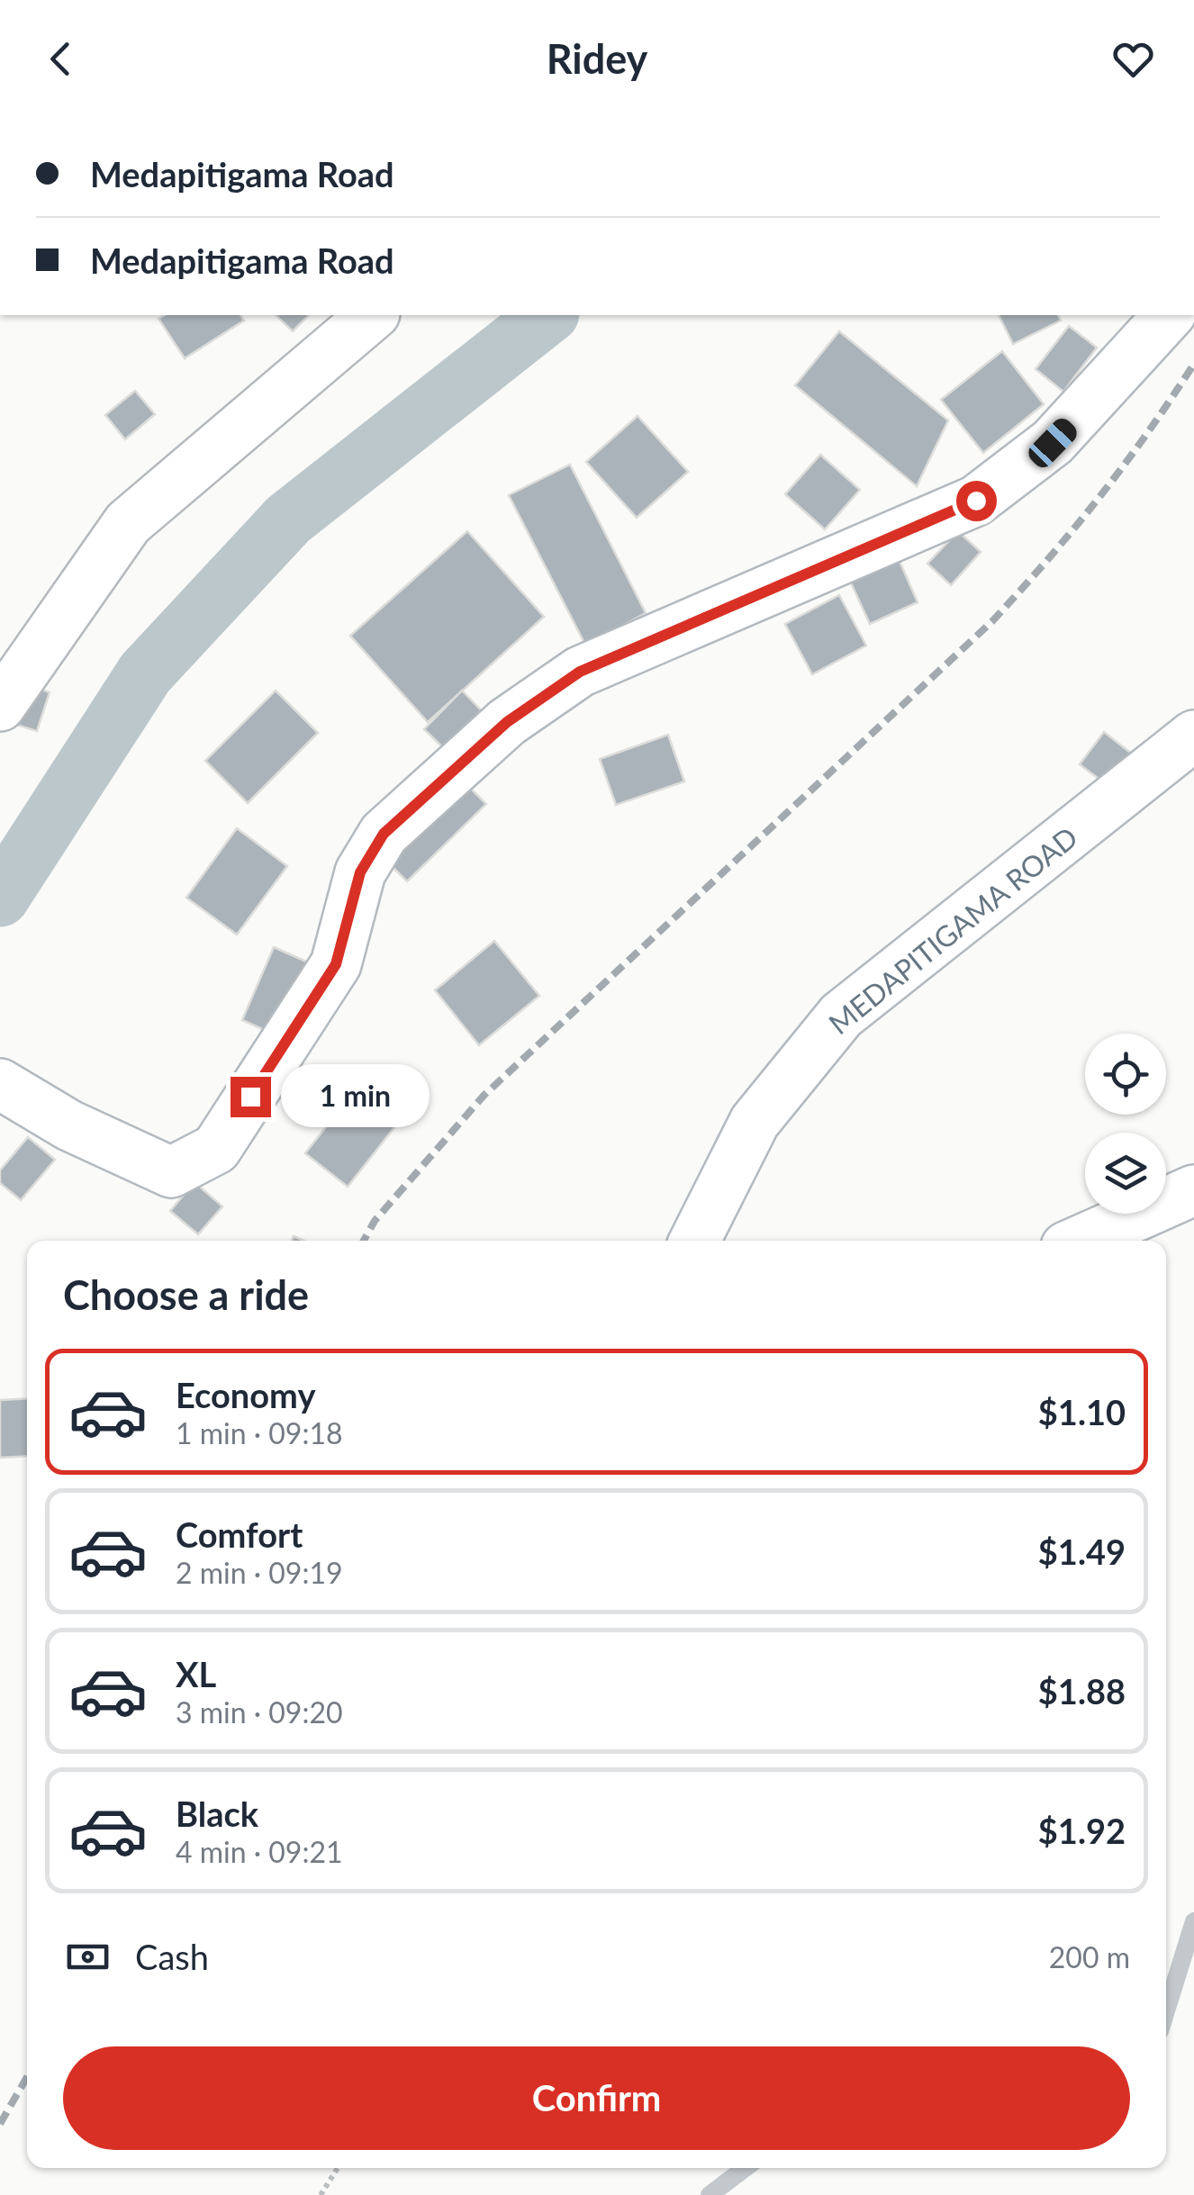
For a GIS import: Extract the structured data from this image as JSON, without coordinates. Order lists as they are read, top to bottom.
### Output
{
  "streets": {
    "main road": ["MEDAPITIGAMA ROAD"]
  },
  "page": {
    "header": "Ridey",
    "banner": ["Medapitigama Road", "Medapitigama Road"],
    "bubble": "1 min",
    "heading": "Choose a ride",
    "list": [
      {
        "name": "Economy",
        "note": "1 min · 09:18",
        "value": "$1.10"
      },
      {
        "name": "Comfort",
        "note": "2 min · 09:19",
        "value": "$1.49"
      },
      {
        "name": "XL",
        "note": "3 min · 09:20",
        "value": "$1.88"
      },
      {
        "name": "Black",
        "note": "4 min · 09:21",
        "value": "$1.92"
      }
    ],
    "pay": ["Cash", "200 m"],
    "buttons": "Confirm"
  }
}
